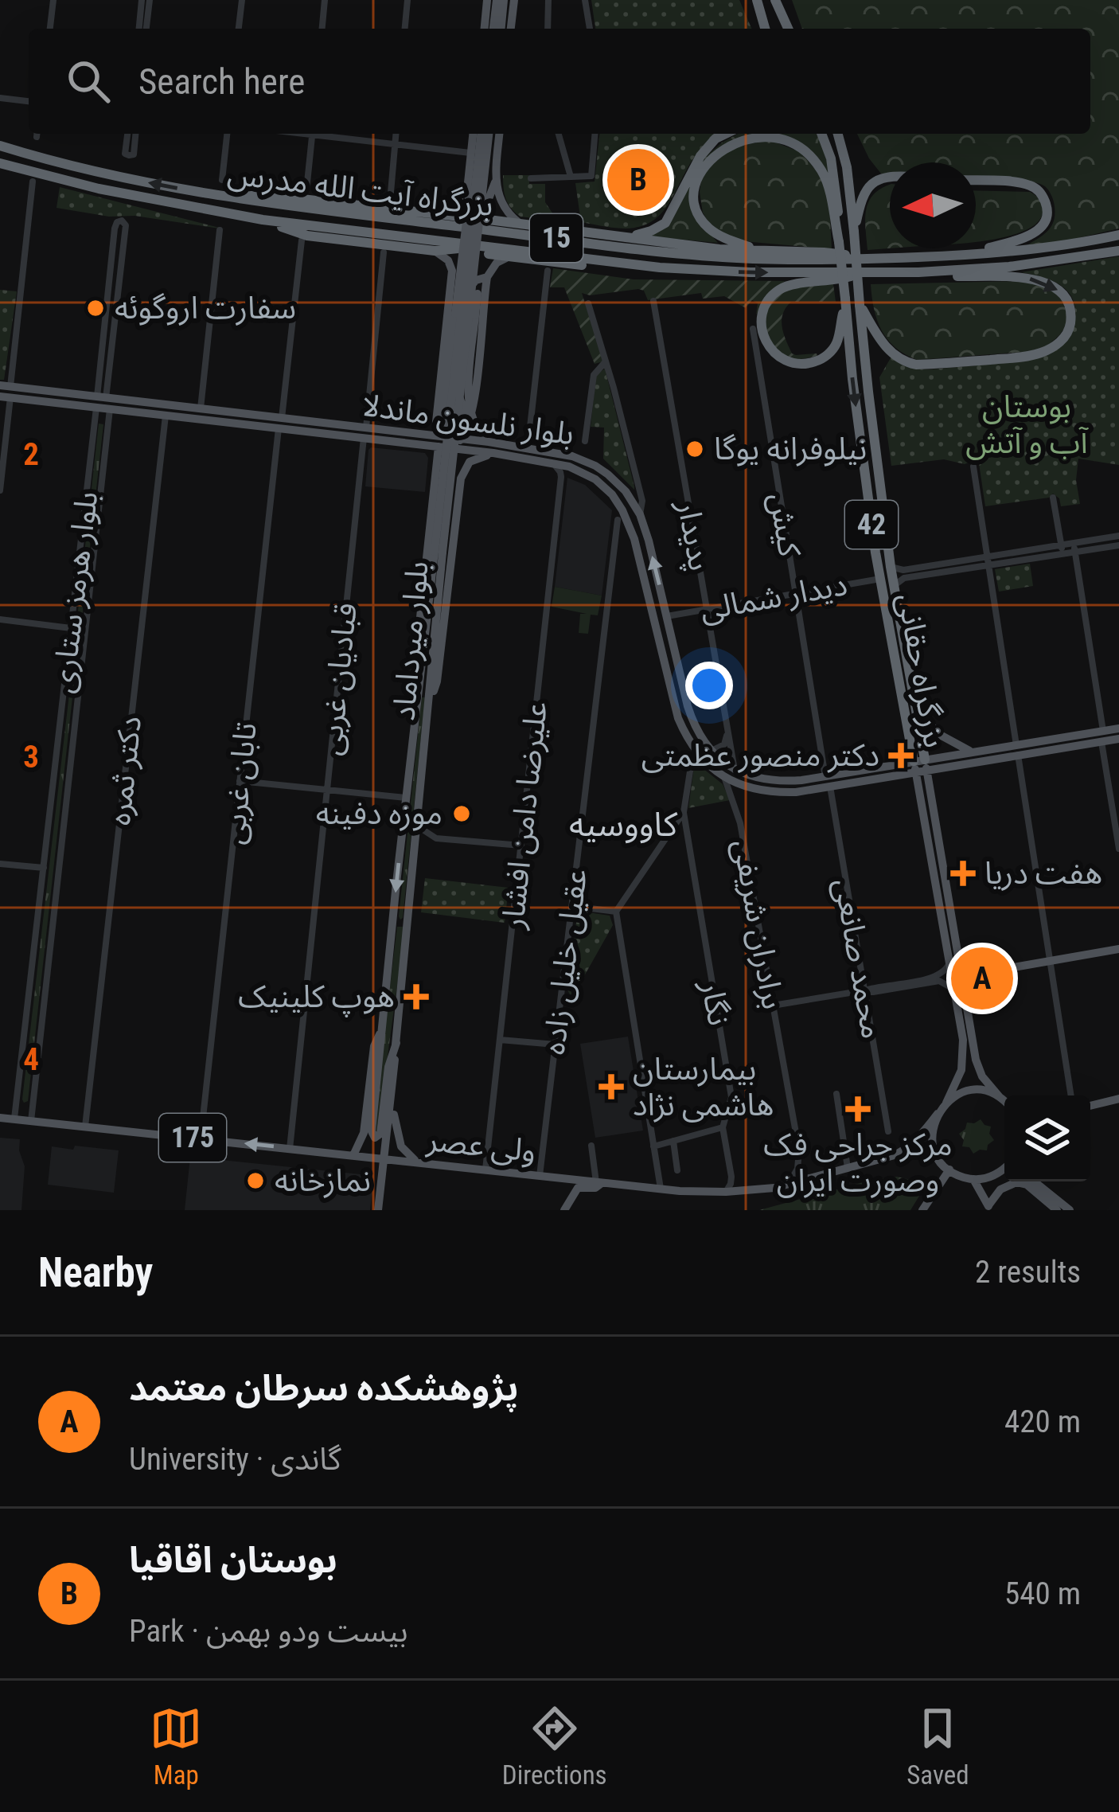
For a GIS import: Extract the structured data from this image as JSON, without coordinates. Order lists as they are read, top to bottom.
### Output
{
  "streets": {
    "highway": [
      "بزرگراه آیت الله مدرس",
      "15",
      "42",
      "بزرگراه حقانی"
    ],
    "main road": [
      "بلوار نلسون ماندلا",
      "بلوار میرداماد",
      "175",
      "ولی عصر"
    ],
    "street": [
      "کیش",
      "پدیدار",
      "بلوار هرمز ستاری",
      "دیدار شمالی",
      "قبادیان غربی",
      "دکتر ثمره",
      "تابان غربی",
      "علیرضا دامن افشار",
      "برادران شریفی",
      "محمد صانعی",
      "عقیل خلیل زاده",
      "نگار"
    ]
  },
  "crossings": [
    ["بلوار نلسون ماندلا", "کیش"],
    ["بلوار نلسون ماندلا", "پدیدار"],
    ["بلوار نلسون ماندلا", "بلوار هرمز ستاری"],
    ["بلوار نلسون ماندلا", "دیدار شمالی"],
    ["بلوار نلسون ماندلا", "بزرگراه حقانی"],
    ["بلوار نلسون ماندلا", "قبادیان غربی"],
    ["بلوار نلسون ماندلا", "دکتر ثمره"],
    ["بلوار نلسون ماندلا", "تابان غربی"],
    ["بلوار نلسون ماندلا", "علیرضا دامن افشار"],
    ["بلوار نلسون ماندلا", "برادران شریفی"],
    ["بلوار نلسون ماندلا", "محمد صانعی"],
    ["کیش", "دیدار شمالی"],
    ["کیش", "محمد صانعی"],
    ["پدیدار", "دیدار شمالی"],
    ["بلوار هرمز ستاری", "ولی عصر"],
    ["دیدار شمالی", "بزرگراه حقانی"],
    ["بلوار میرداماد", "ولی عصر"],
    ["بزرگراه حقانی", "ولی عصر"],
    ["قبادیان غربی", "ولی عصر"],
    ["دکتر ثمره", "ولی عصر"],
    ["تابان غربی", "ولی عصر"],
    ["علیرضا دامن افشار", "ولی عصر"],
    ["برادران شریفی", "ولی عصر"],
    ["عقیل خلیل زاده", "ولی عصر"],
    ["نگار", "ولی عصر"]
  ],
  "districts": ["کاووسیه"],
  "parks": ["بوستان آب و آتش"],
  "places": {
    "other": [
      "سفارت اروگوئه",
      "نیلوفرانه یوگا",
      "موزه دفینه",
      "نمازخانه"
    ],
    "health": [
      "دکتر منصور عظمتی",
      "هفت دریا",
      "هوپ کلینیک",
      "بیمارستان هاشمی نژاد",
      "مرکز جراحی فک وصورت ایران"
    ]
  },
  "north": "left",
  "page": {
    "search": "Search here",
    "pins": ["B", "A"],
    "heading": ["Nearby", "2 results"],
    "list": [
      {
        "mark": "A",
        "name": "پژوهشکده سرطان معتمد",
        "note": "University · گاندی",
        "value": "420 m"
      },
      {
        "mark": "B",
        "name": "بوستان اقاقیا",
        "note": "Park · بیست ودو بهمن",
        "value": "540 m"
      }
    ],
    "nav": ["Map", "Directions", "Saved"]
  },
  "grid": {
    "rows": ["2", "3", "4"]
  }
}
